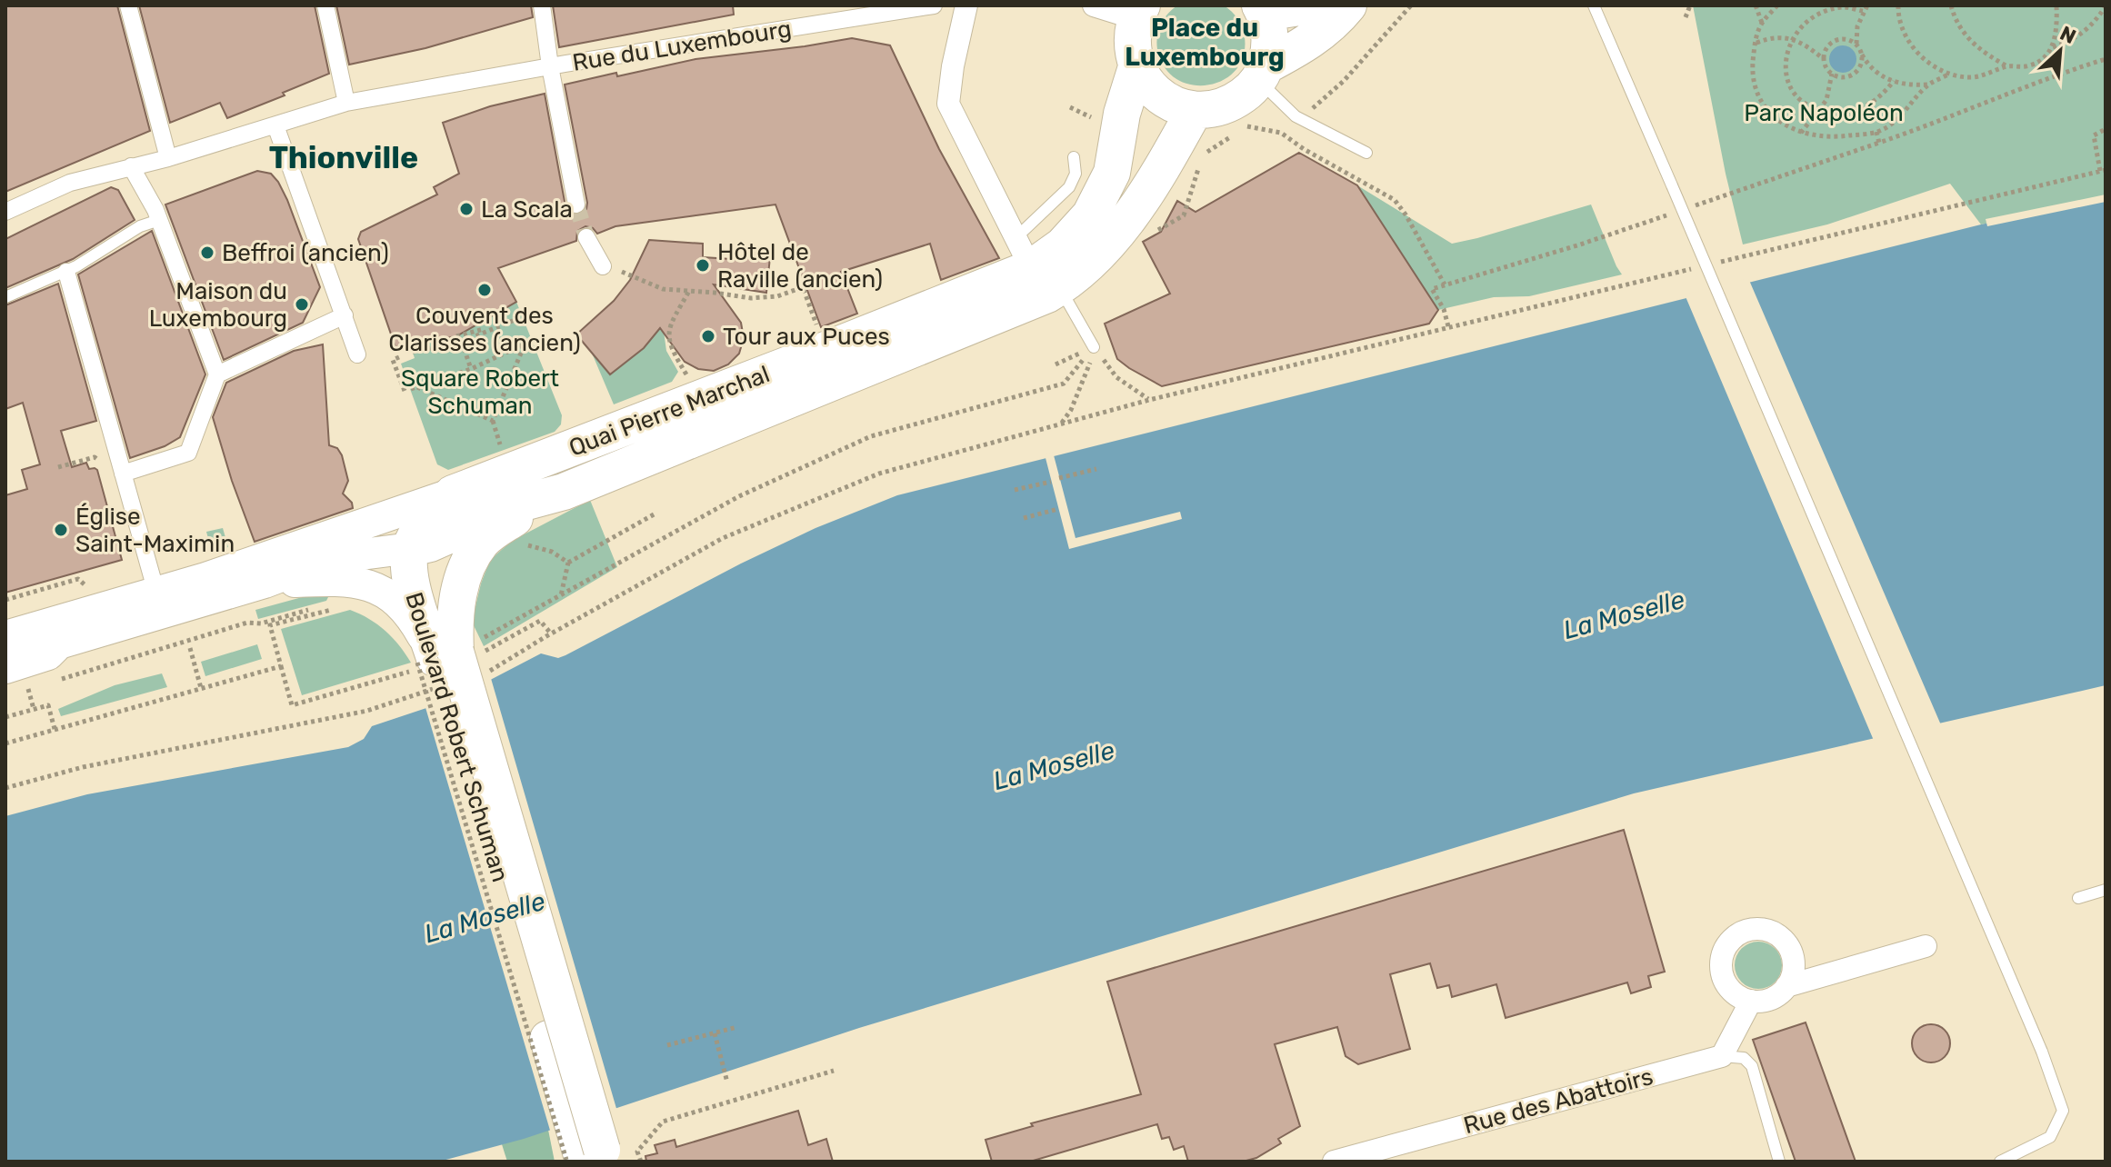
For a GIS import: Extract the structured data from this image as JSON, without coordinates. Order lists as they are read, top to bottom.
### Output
{
  "streets": {
    "main road": ["Quai Pierre Marchal", "Boulevard Robert Schuman"],
    "street": ["Rue du Luxembourg", "Rue des Abattoirs"]
  },
  "crossings": [
    ["Quai Pierre Marchal", "Boulevard Robert Schuman"]
  ],
  "districts": ["Place du Luxembourg", "Thionville"],
  "water": ["La Moselle"],
  "parks": ["Parc Napoléon", "Square Robert Schuman"],
  "places": [
    "La Scala",
    "Beffroi (ancien)",
    "Hôtel de Raville (ancien)",
    "Couvent des Clarisses (ancien)",
    "Maison du Luxembourg",
    "Tour aux Puces",
    "Église Saint-Maximin"
  ],
  "north": "top right"
}
